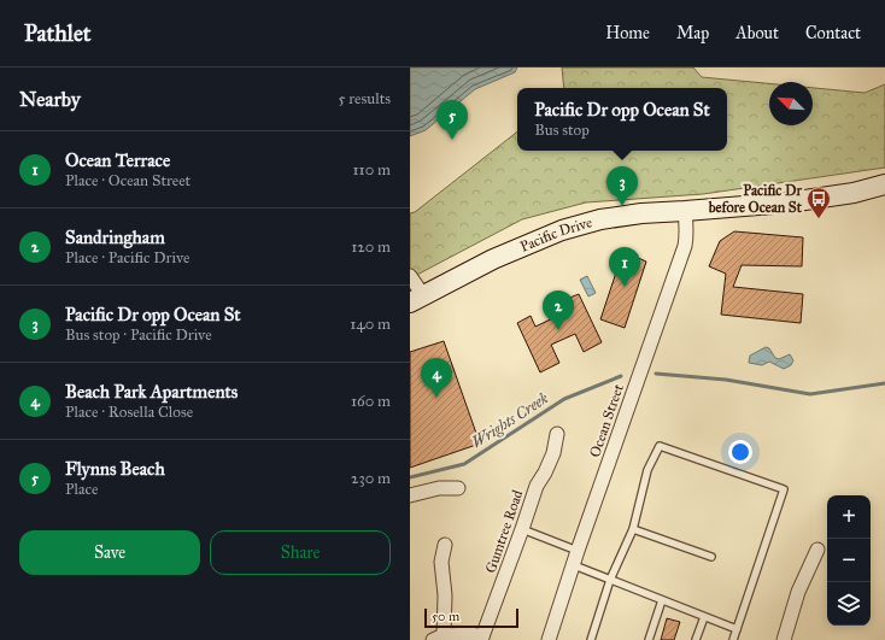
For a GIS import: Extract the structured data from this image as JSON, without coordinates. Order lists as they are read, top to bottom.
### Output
{
  "streets": {
    "street": ["Pacific Drive", "Ocean Street", "Gumtree Road"]
  },
  "crossings": [
    ["Pacific Drive", "Ocean Street"]
  ],
  "water": ["Wrights Creek"],
  "places": {
    "bus stop": ["Pacific Dr before Ocean St"]
  },
  "scale_bar": "50 m",
  "north": "top left",
  "page": {
    "header": "Pathlet",
    "nav": [
      "Home",
      "Map",
      "About",
      "Contact"
    ],
    "heading": ["Nearby", "5 results"],
    "popup": ["Pacific Dr opp Ocean St", "Bus stop"],
    "pins": [
      "5",
      "3",
      "1",
      "2",
      "4"
    ],
    "list": [
      {
        "mark": "1",
        "name": "Ocean Terrace",
        "note": "Place · Ocean Street",
        "value": "110 m"
      },
      {
        "mark": "2",
        "name": "Sandringham",
        "note": "Place · Pacific Drive",
        "value": "120 m"
      },
      {
        "mark": "3",
        "name": "Pacific Dr opp Ocean St",
        "note": "Bus stop · Pacific Drive",
        "value": "140 m"
      },
      {
        "mark": "4",
        "name": "Beach Park Apartments",
        "note": "Place · Rosella Close",
        "value": "160 m"
      },
      {
        "mark": "5",
        "name": "Flynns Beach",
        "note": "Place",
        "value": "230 m"
      }
    ],
    "map_buttons": ["+", "−"],
    "buttons": ["Save", "Share"],
    "scale": "50 m"
  }
}
